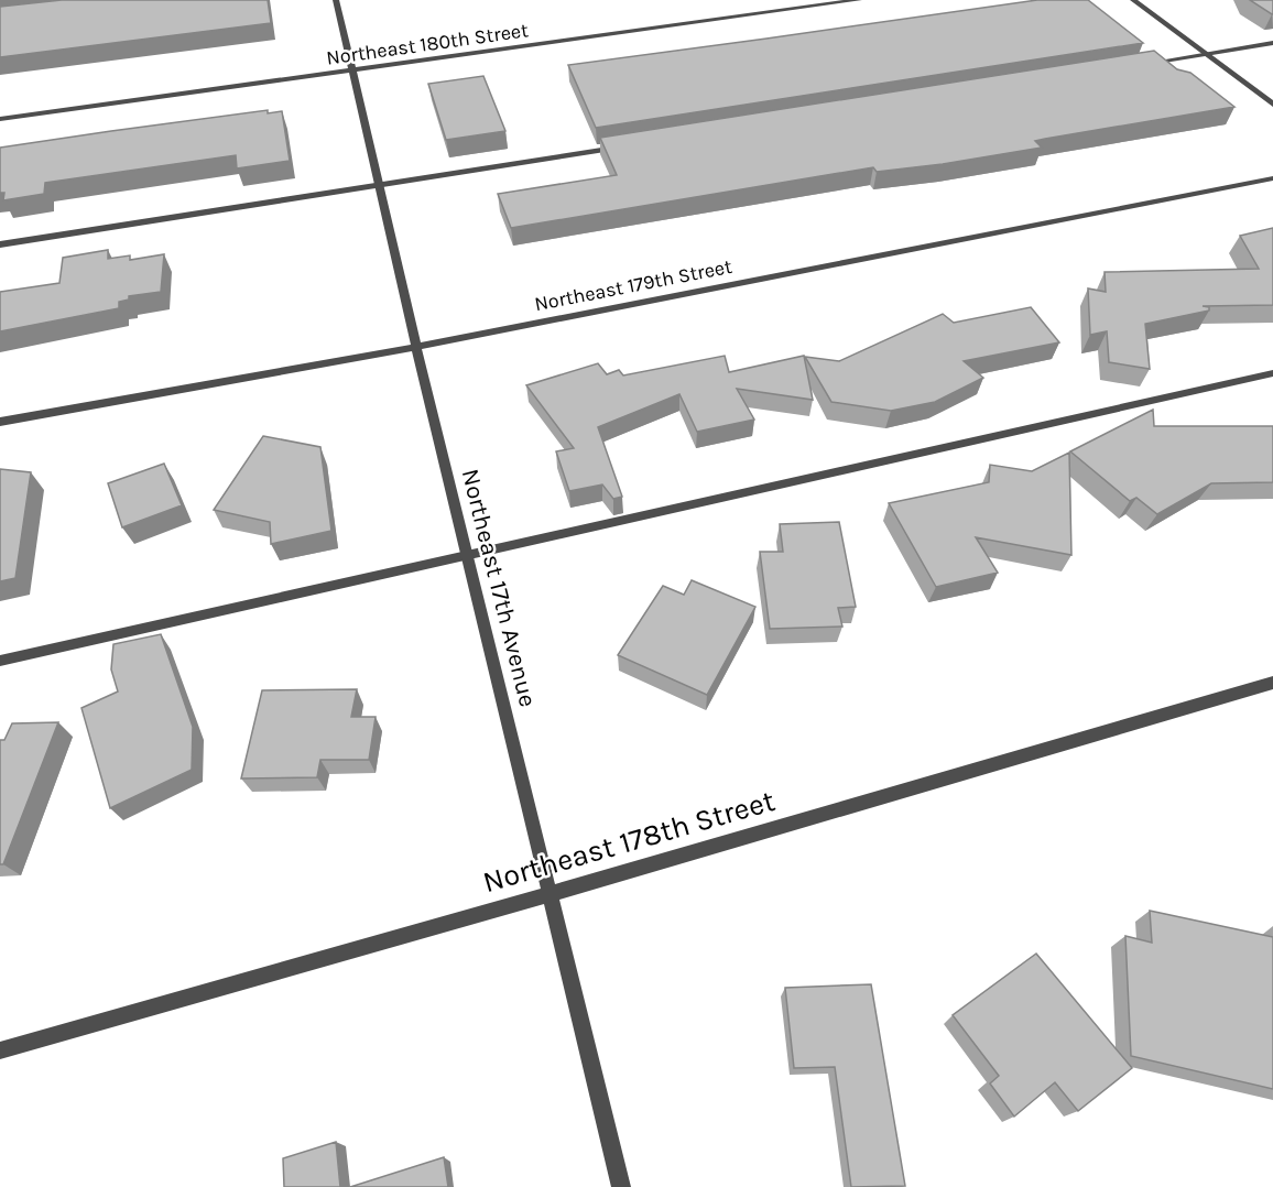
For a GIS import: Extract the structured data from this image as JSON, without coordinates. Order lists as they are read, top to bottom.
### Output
{
  "streets": {
    "street": [
      "Northeast 180th Street",
      "Northeast 179th Street",
      "Northeast 17th Avenue",
      "Northeast 178th Street"
    ]
  },
  "crossings": [
    ["Northeast 180th Street", "Northeast 17th Avenue"],
    ["Northeast 179th Street", "Northeast 17th Avenue"],
    ["Northeast 17th Avenue", "Northeast 178th Street"]
  ]
}
